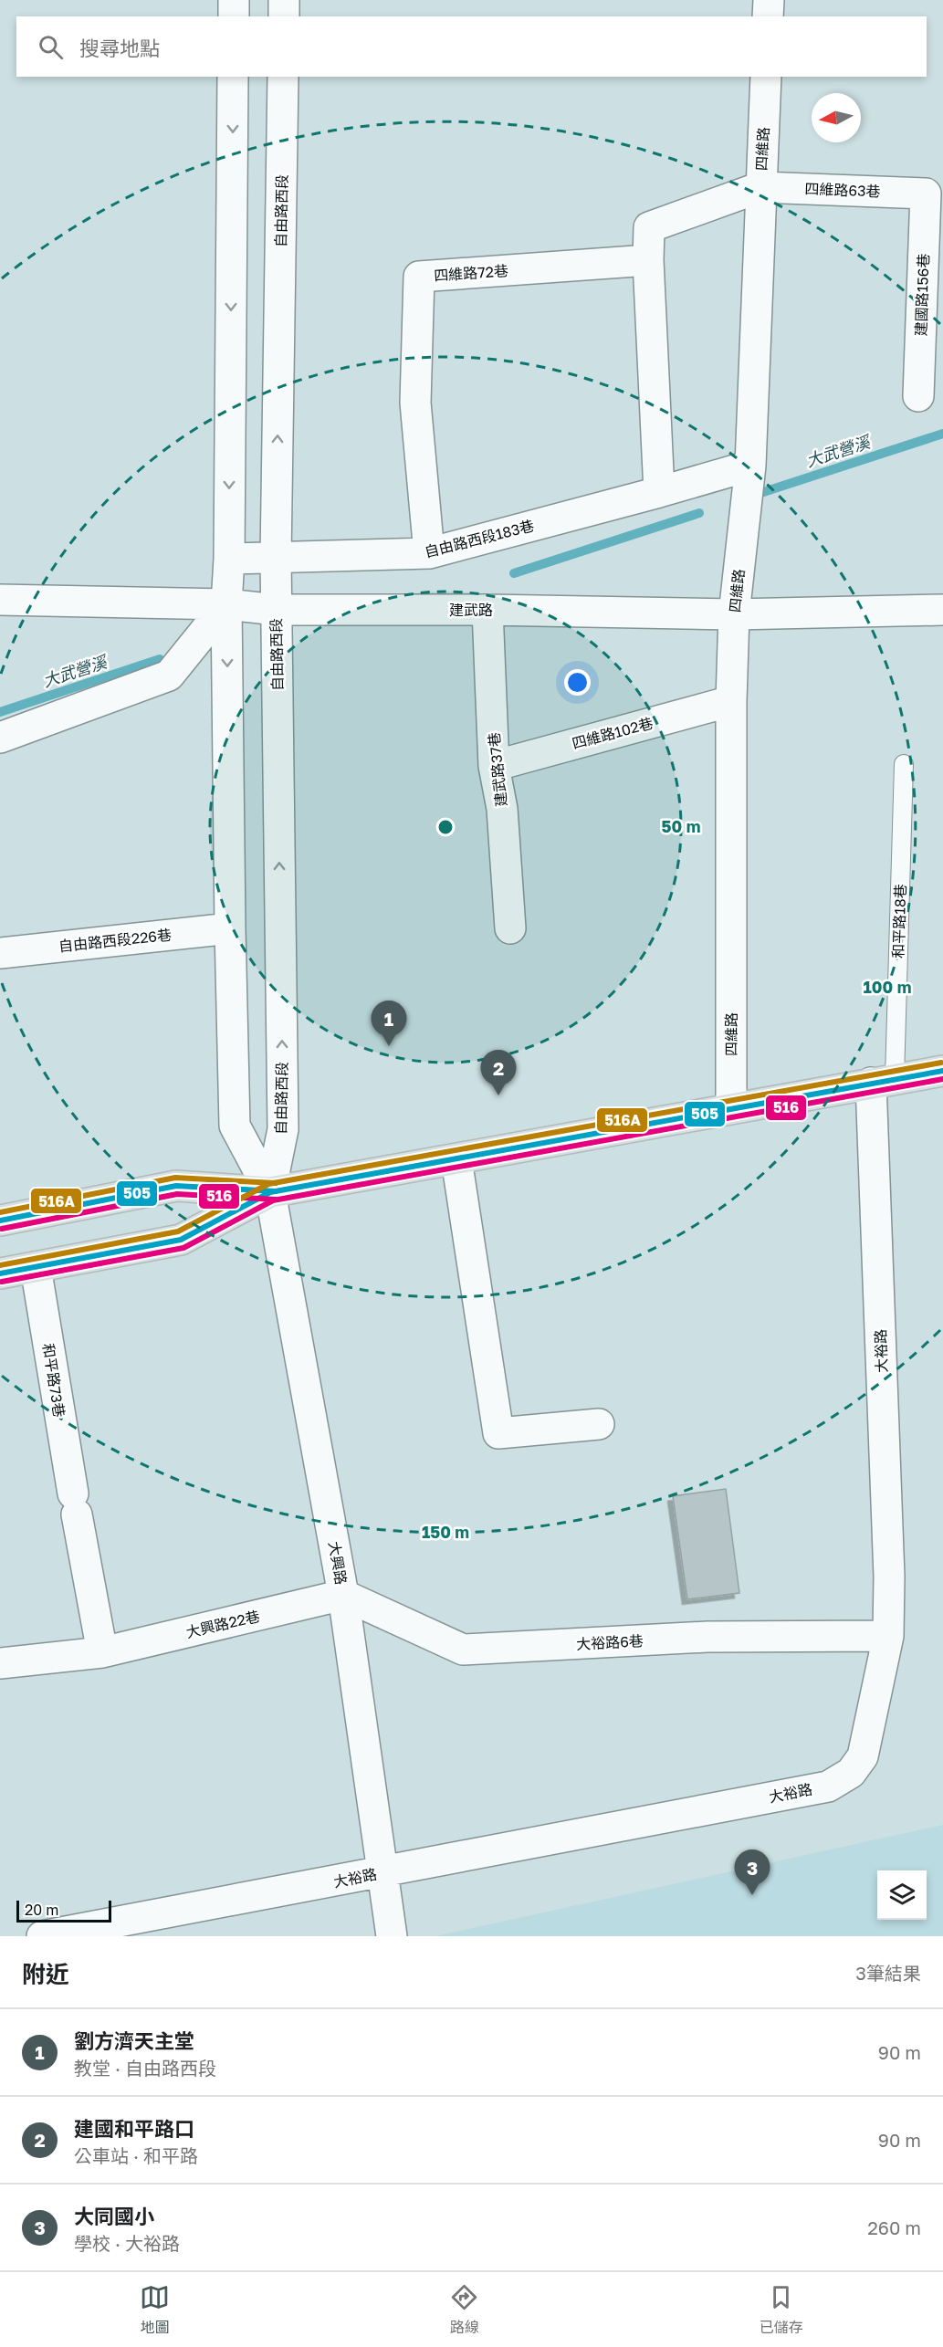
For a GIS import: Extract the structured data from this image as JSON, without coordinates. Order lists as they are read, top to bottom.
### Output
{
  "streets": {
    "street": [
      "四維路",
      "四維路63巷",
      "自由路西段",
      "四維路72巷",
      "建國路156巷",
      "自由路西段183巷",
      "建武路",
      "四維路102巷",
      "建武路37巷",
      "自由路西段226巷",
      "大裕路",
      "和平路73巷",
      "大興路",
      "大興路22巷",
      "大裕路6巷"
    ],
    "lane": ["和平路18巷"]
  },
  "crossings": [
    ["四維路", "四維路63巷"],
    ["四維路", "自由路西段183巷"],
    ["四維路", "建武路"],
    ["四維路", "四維路102巷"],
    ["四維路63巷", "建國路156巷"],
    ["自由路西段", "自由路西段183巷"],
    ["自由路西段", "建武路"],
    ["自由路西段", "大興路"],
    ["四維路72巷", "自由路西段183巷"],
    ["建武路", "建武路37巷"],
    ["四維路102巷", "建武路37巷"],
    ["和平路18巷", "大裕路"],
    ["大裕路", "大興路"],
    ["大裕路", "大裕路6巷"],
    ["和平路73巷", "大興路22巷"],
    ["大興路", "大興路22巷"],
    ["大興路", "大裕路6巷"],
    ["大興路22巷", "大裕路6巷"]
  ],
  "water": ["大武營溪"],
  "lines": ["transit line 516A", "transit line 505", "transit line 516"],
  "scale_bar": "20 m",
  "north": "left",
  "page": {
    "search": "搜尋地點",
    "pins": ["1", "2", "3"],
    "scale": "20 m",
    "heading": ["附近", "3筆結果"],
    "list": [
      {
        "mark": "1",
        "name": "劉方濟天主堂",
        "note": "教堂 · 自由路西段",
        "value": "90 m"
      },
      {
        "mark": "2",
        "name": "建國和平路口",
        "note": "公車站 · 和平路",
        "value": "90 m"
      },
      {
        "mark": "3",
        "name": "大同國小",
        "note": "學校 · 大裕路",
        "value": "260 m"
      }
    ],
    "nav": ["地圖", "路線", "已儲存"]
  },
  "rings": ["50 m", "100 m", "150 m"]
}
